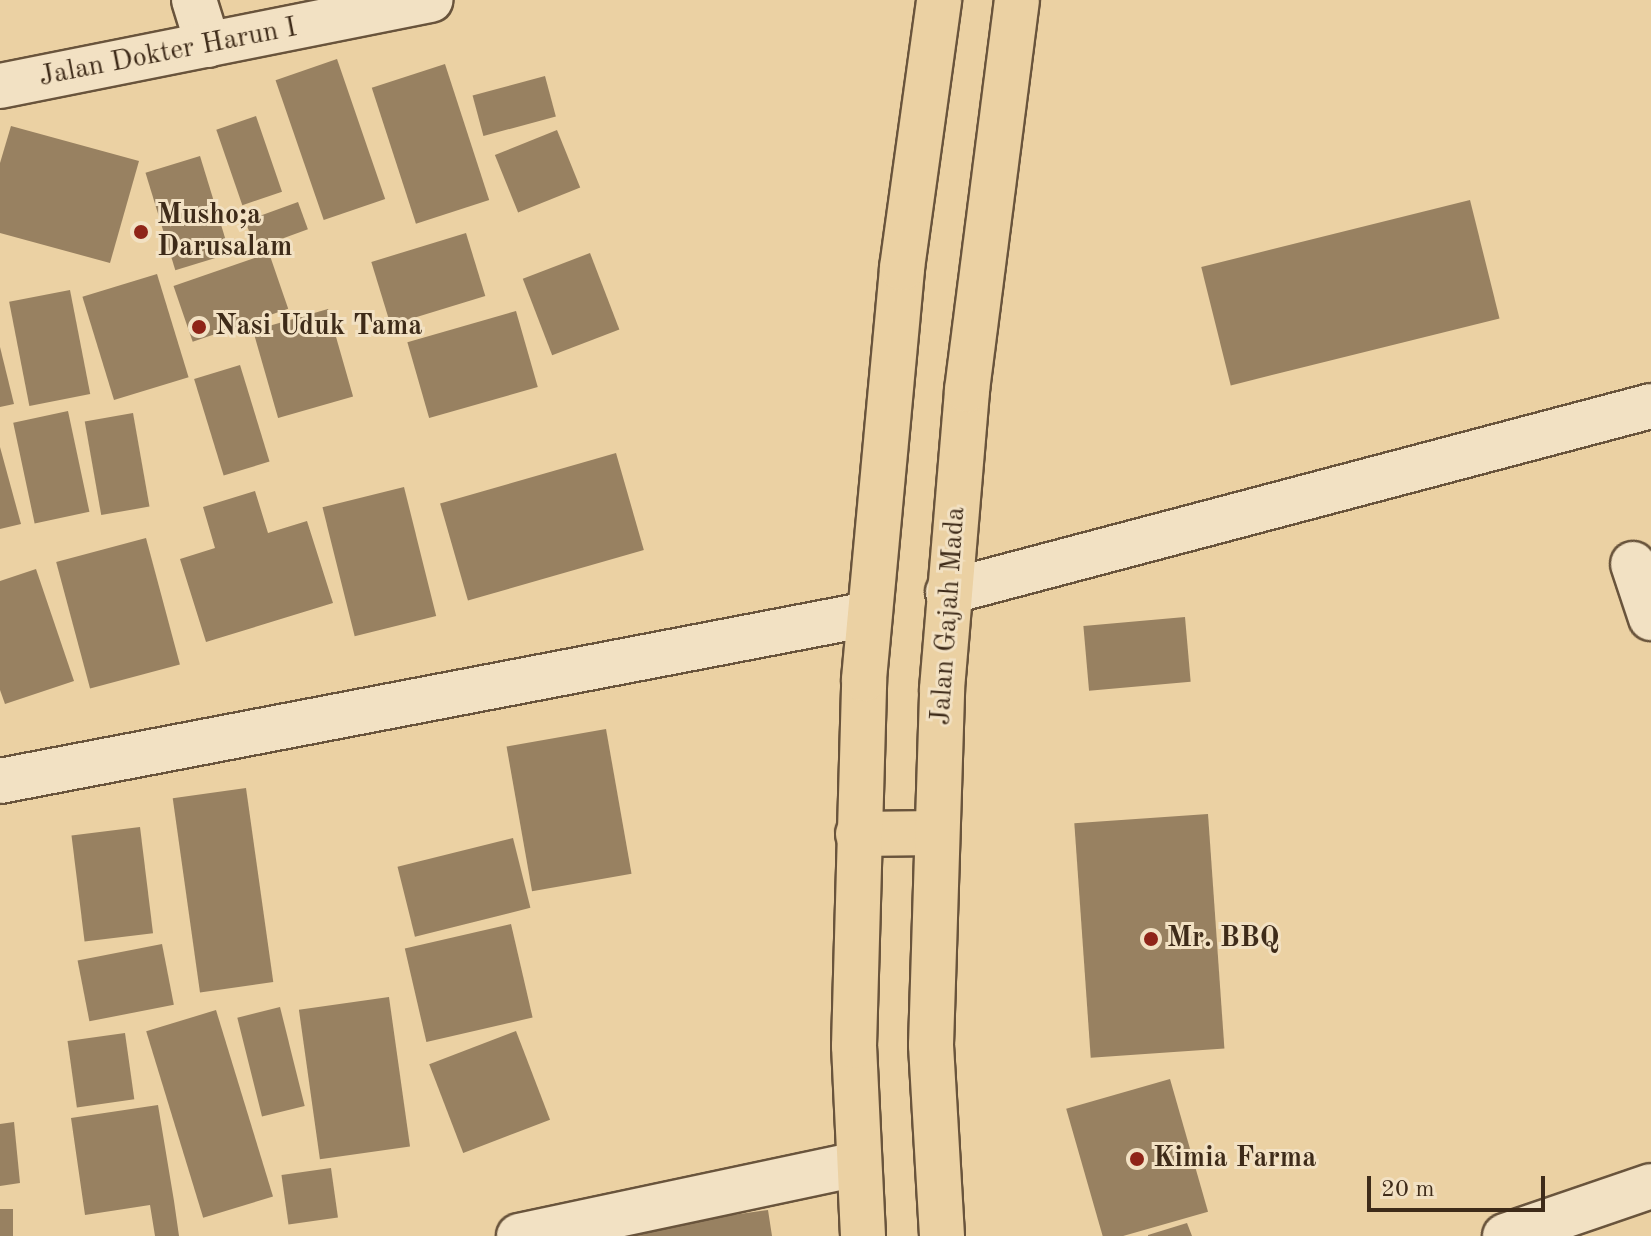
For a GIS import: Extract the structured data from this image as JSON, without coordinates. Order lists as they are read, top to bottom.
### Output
{
  "streets": {
    "main road": ["Jalan Gajah Mada"],
    "street": ["Jalan Dokter Harun I"]
  },
  "places": [
    "Musho;a Darusalam",
    "Nasi Uduk Tama",
    "Mr. BBQ",
    "Kimia Farma"
  ],
  "scale_bar": "20 m"
}
